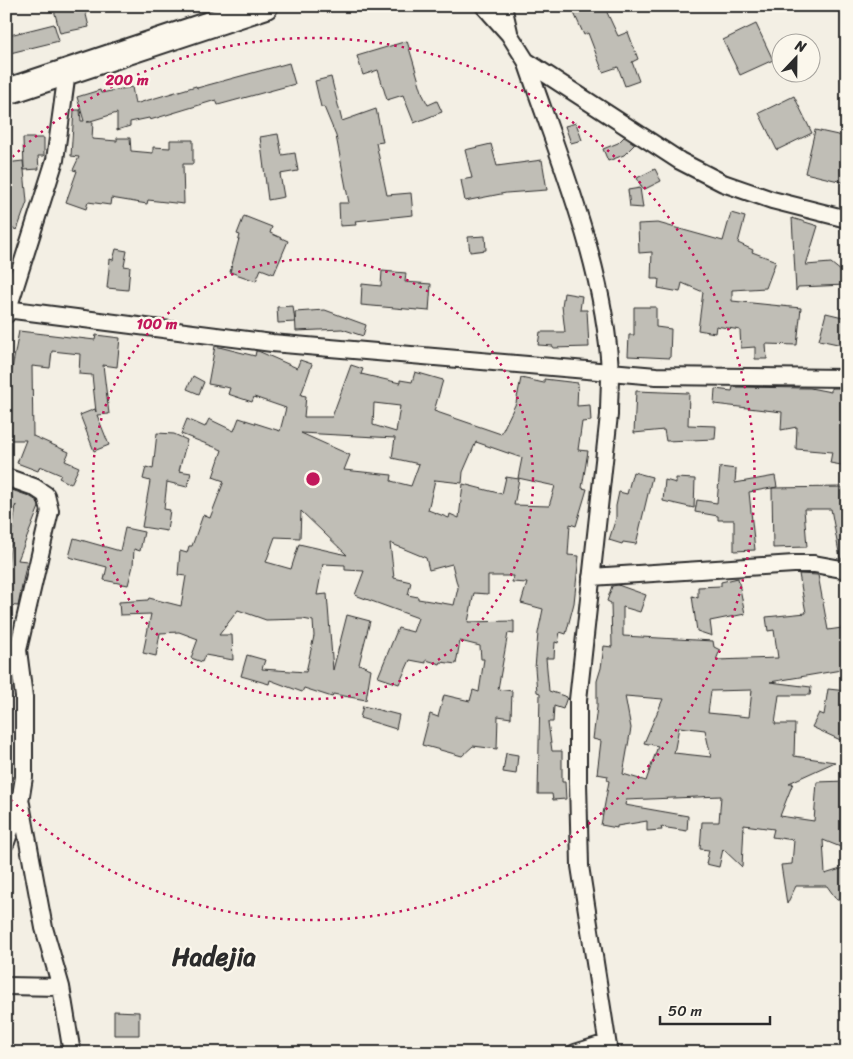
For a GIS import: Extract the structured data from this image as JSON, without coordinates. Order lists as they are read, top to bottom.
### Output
{
  "districts": ["Hadejia"],
  "scale_bar": "50 m",
  "north": "top",
  "rings": ["200 m", "100 m"]
}
